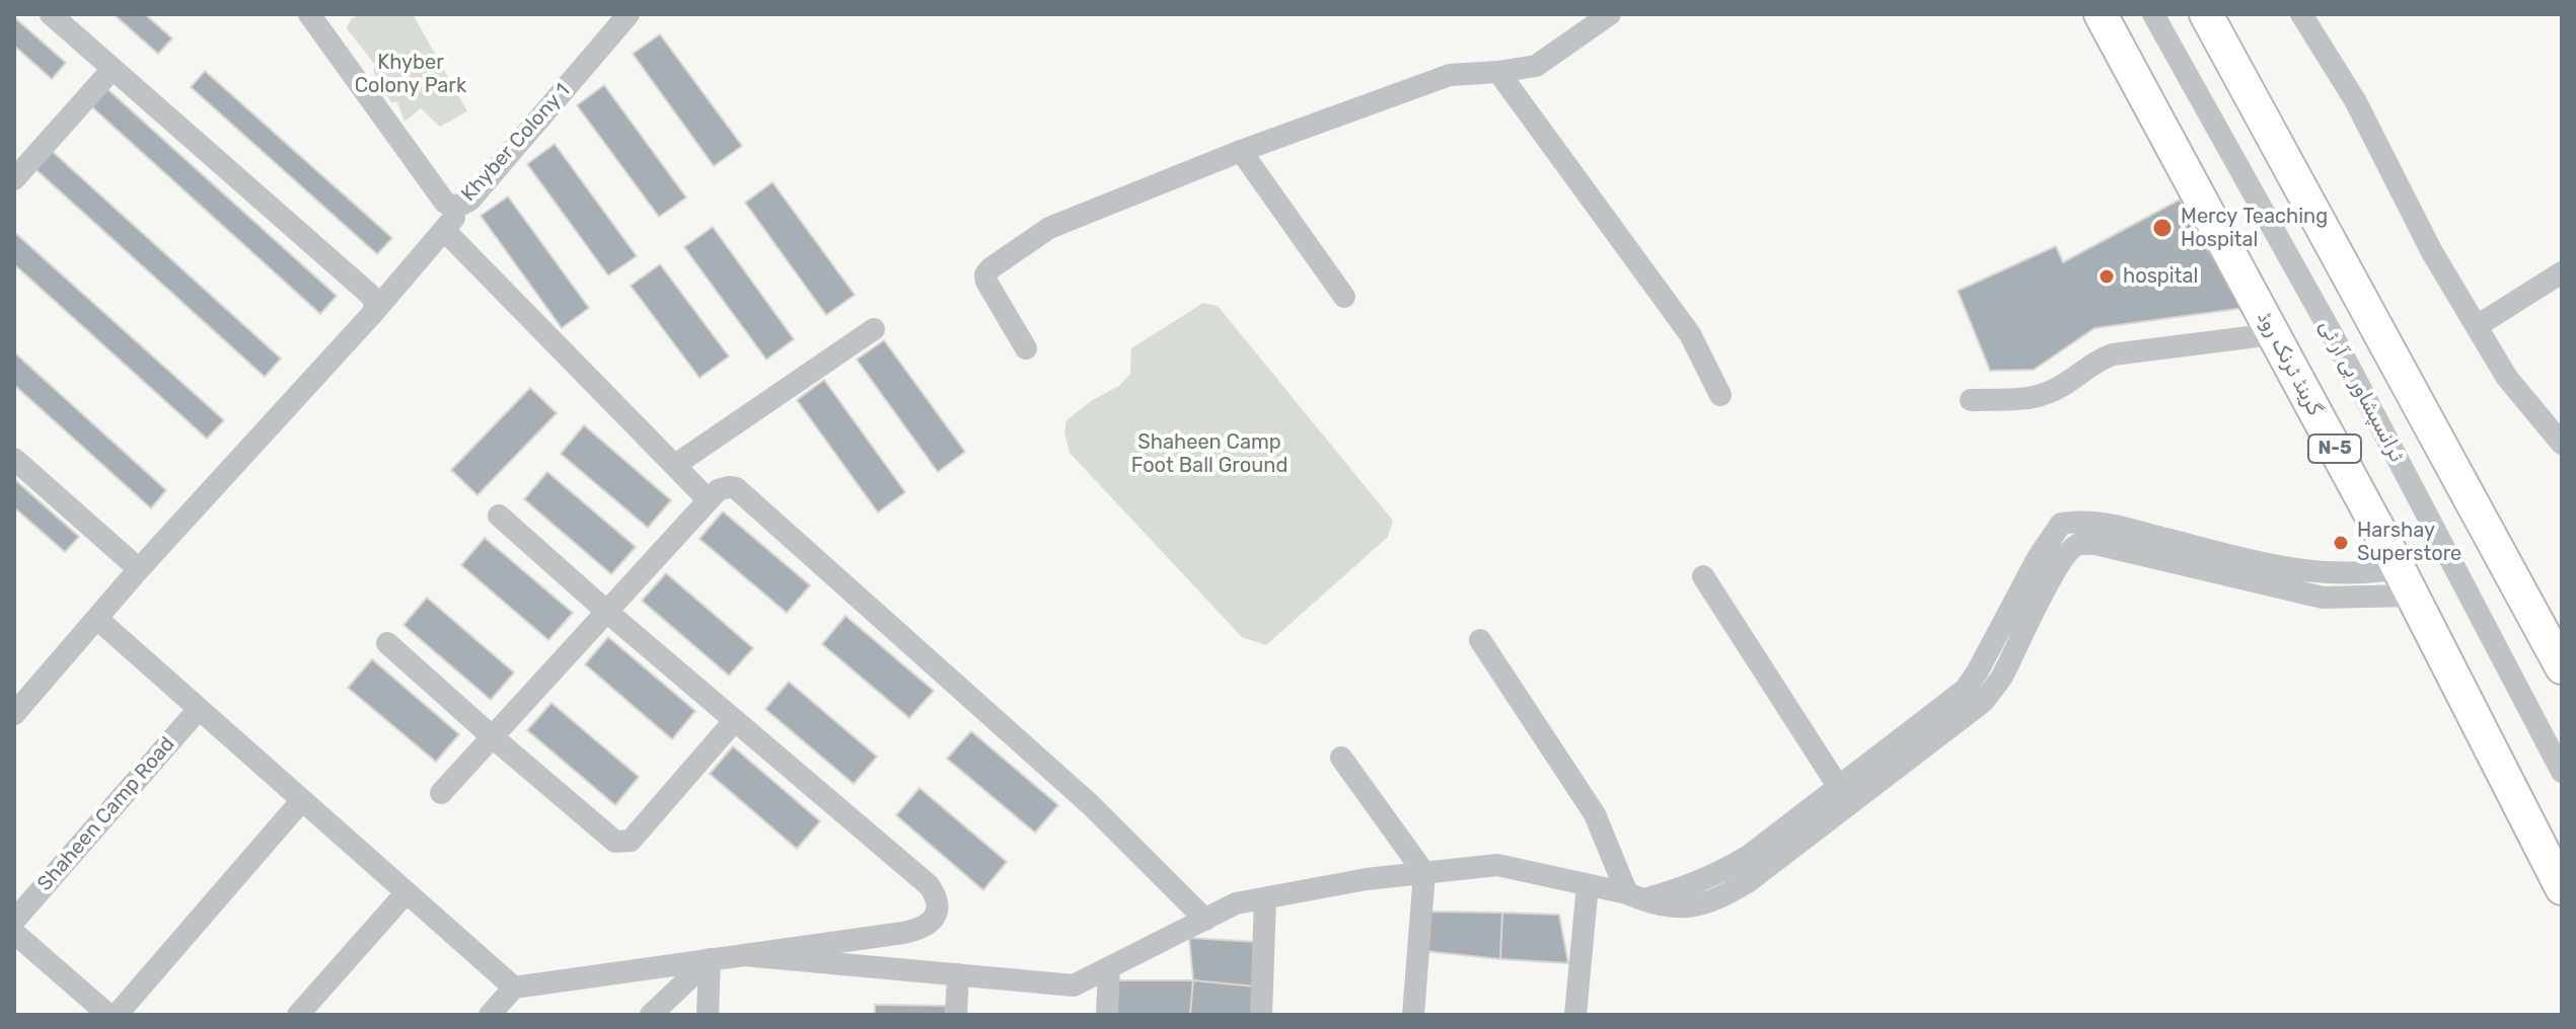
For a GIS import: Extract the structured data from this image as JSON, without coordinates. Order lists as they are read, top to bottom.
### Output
{
  "streets": {
    "highway": ["گرینڈ ٹرنک روڈ", "N-5"],
    "street": ["Khyber Colony 1", "ٹرانسپشاور بی آر ٹی", "Shaheen Camp Road"]
  },
  "parks": ["Khyber Colony Park", "Shaheen Camp Foot Ball Ground"],
  "places": ["Mercy Teaching Hospital", "hospital", "Harshay Superstore"]
}
